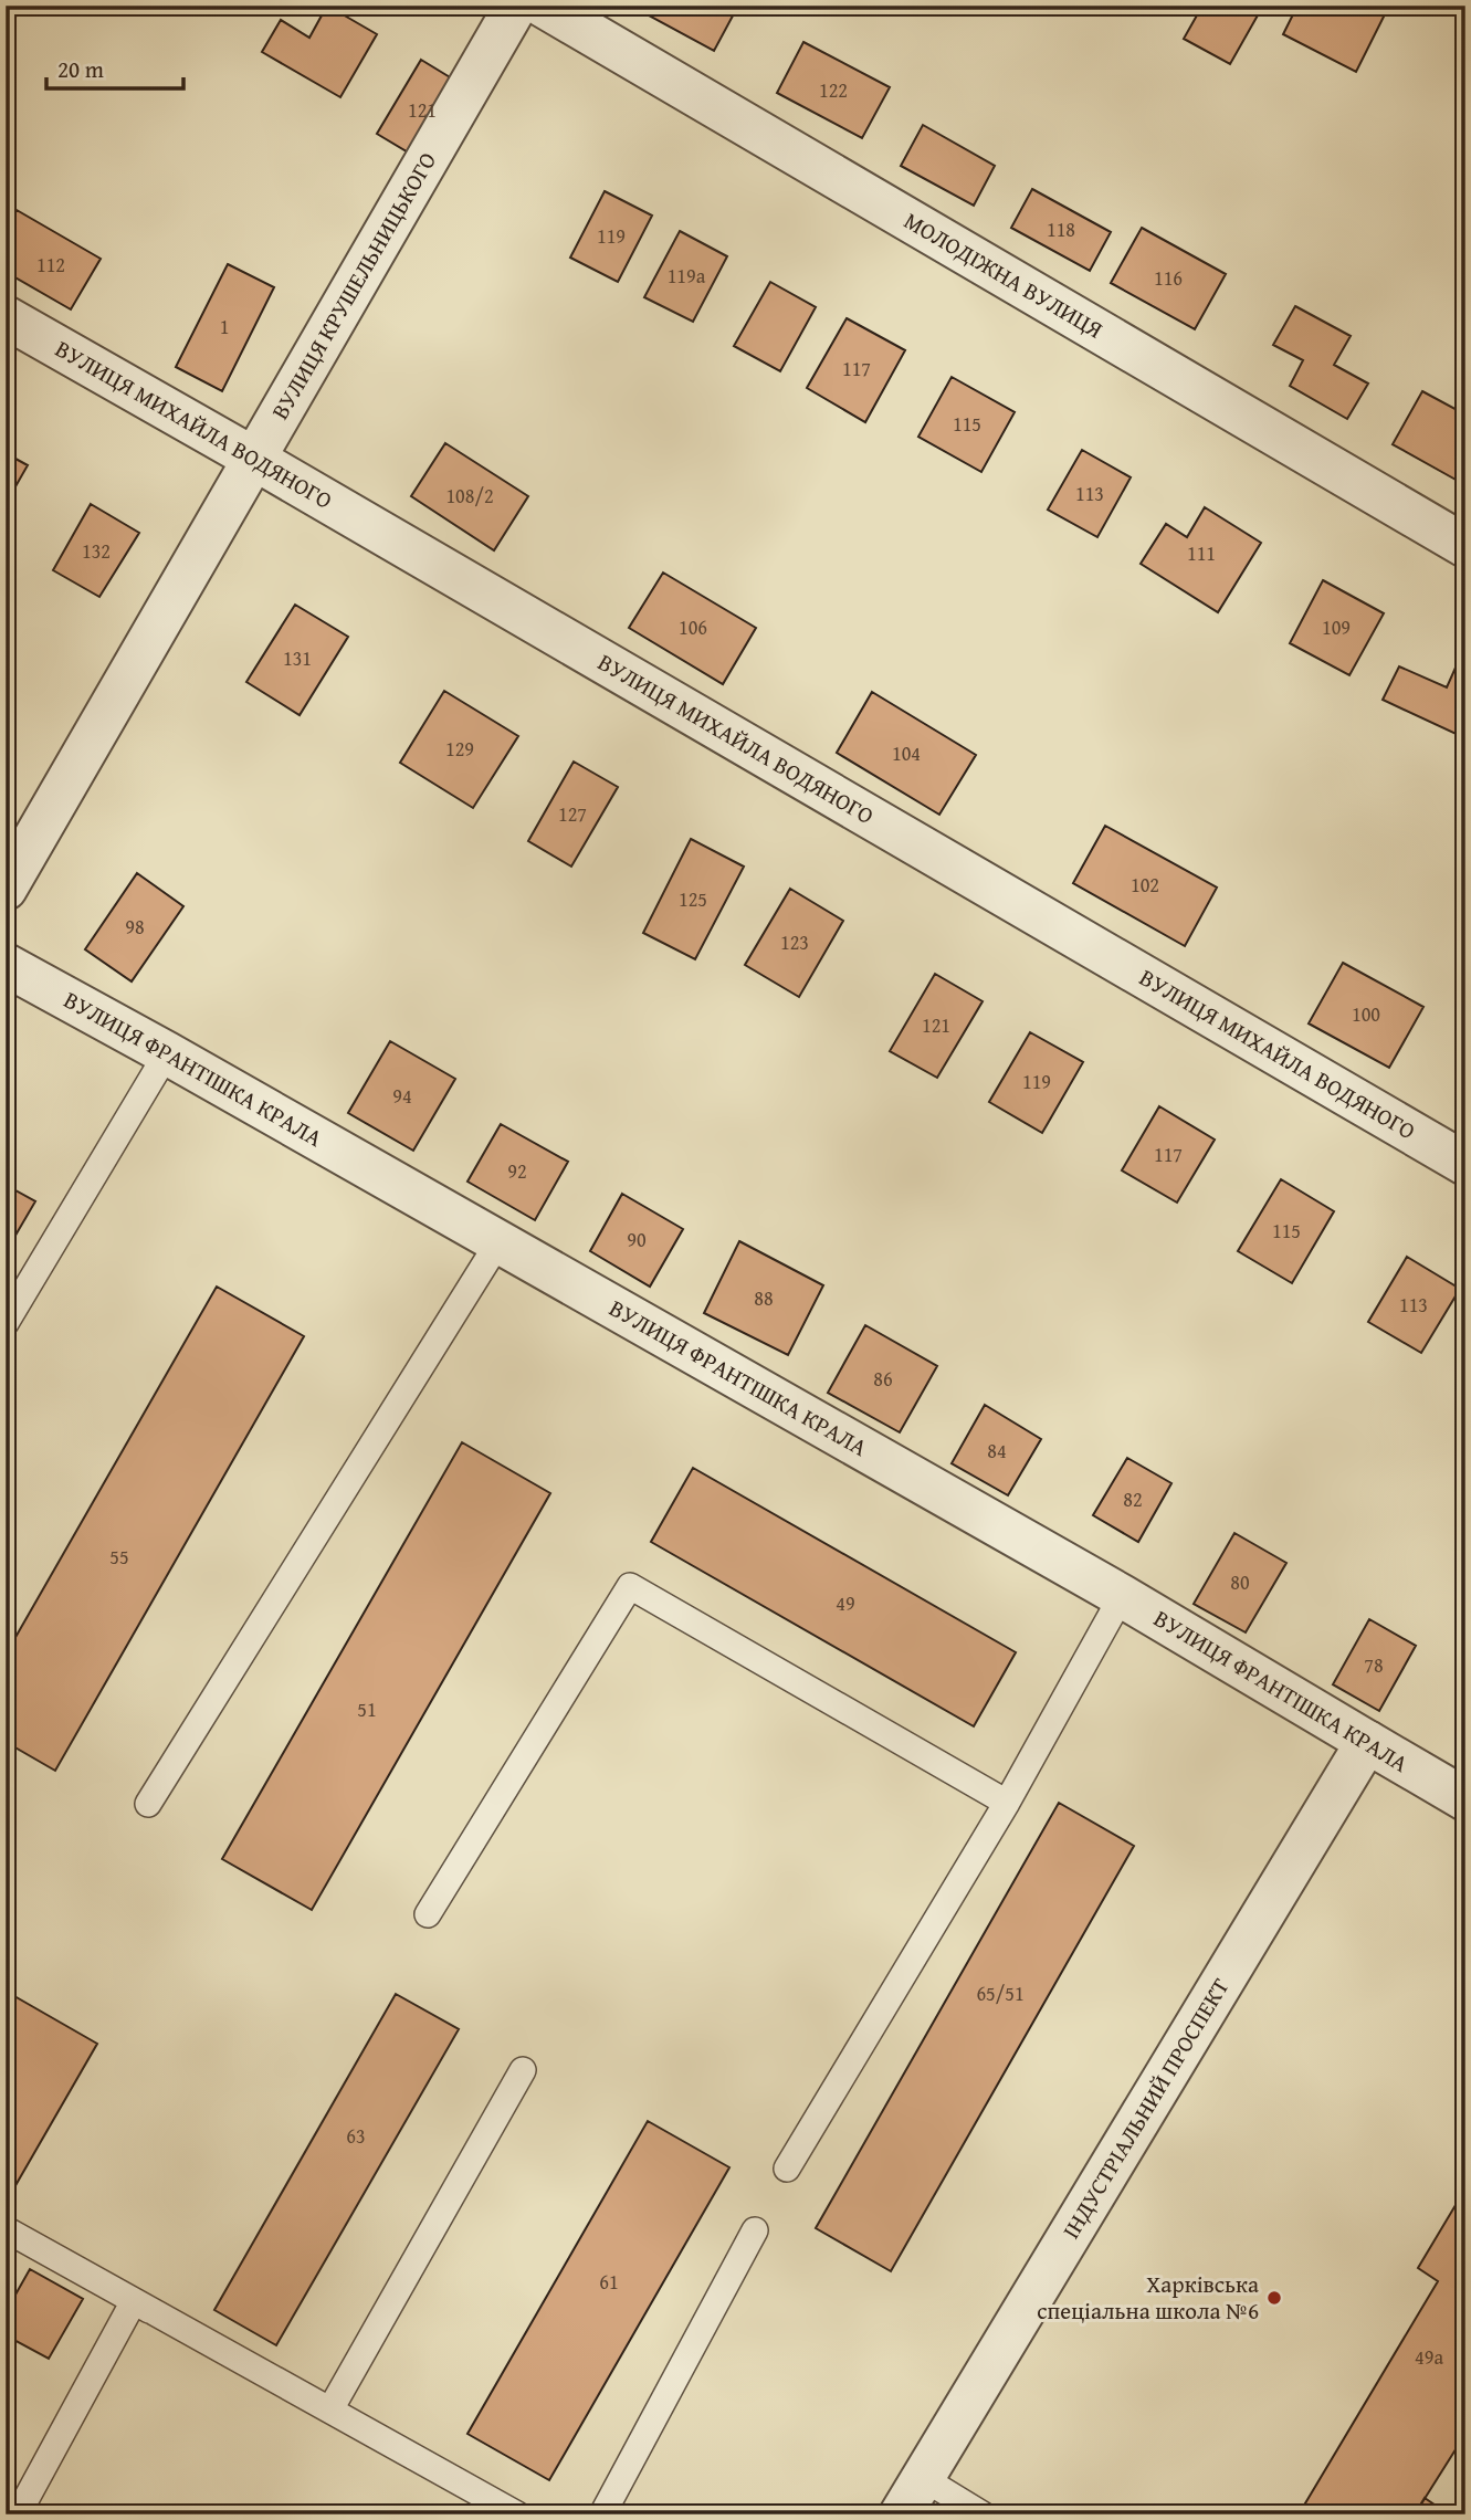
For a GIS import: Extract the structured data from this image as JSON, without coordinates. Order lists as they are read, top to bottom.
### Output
{
  "streets": {
    "street": [
      "МОЛОДІЖНА ВУЛИЦЯ",
      "ВУЛИЦЯ КРУШЕЛЬНИЦЬКОГО",
      "ВУЛИЦЯ МИХАЙЛА ВОДЯНОГО",
      "ВУЛИЦЯ ФРАНТІШКА КРАЛА",
      "ІНДУСТРІАЛЬНИЙ ПРОСПЕКТ"
    ]
  },
  "crossings": [
    ["ВУЛИЦЯ КРУШЕЛЬНИЦЬКОГО", "ВУЛИЦЯ МИХАЙЛА ВОДЯНОГО"],
    ["ВУЛИЦЯ ФРАНТІШКА КРАЛА", "ІНДУСТРІАЛЬНИЙ ПРОСПЕКТ"]
  ],
  "places": ["Харківська спеціальна школа №6"],
  "house_numbers": [
    "122",
    "121",
    "118",
    "119",
    "112",
    "119а",
    "116",
    "1",
    "117",
    "115",
    "113",
    "108/2",
    "132",
    "111",
    "106",
    "109",
    "131",
    "129",
    "104",
    "127",
    "102",
    "125",
    "98",
    "123",
    "100",
    "121",
    "119",
    "94",
    "117",
    "92",
    "115",
    "90",
    "88",
    "113",
    "86",
    "84",
    "82",
    "55",
    "80",
    "49",
    "78",
    "51",
    "65/51",
    "63",
    "61",
    "49а"
  ],
  "scale_bar": "20 m"
}
